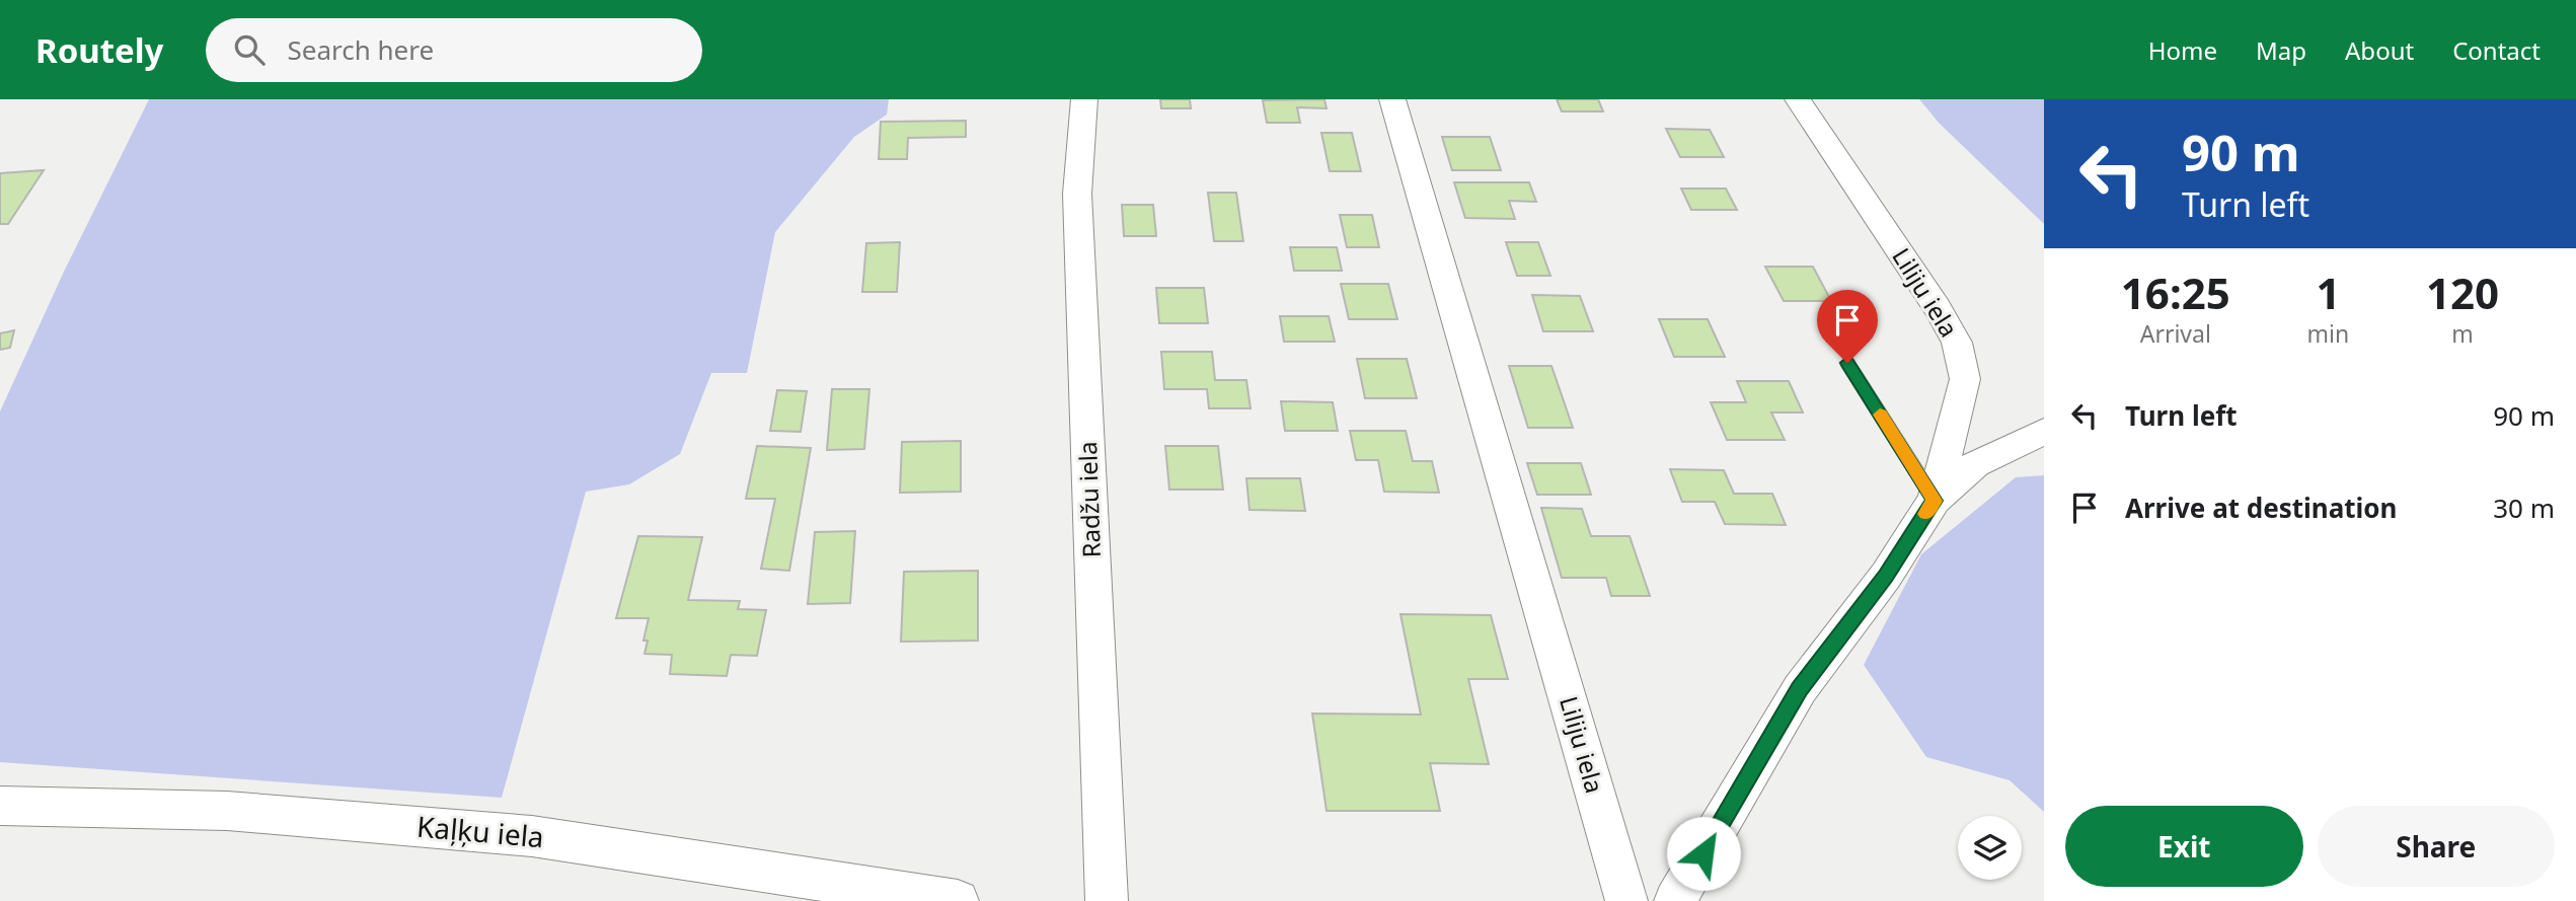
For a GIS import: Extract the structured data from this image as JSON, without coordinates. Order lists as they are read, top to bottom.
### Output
{
  "streets": {
    "street": ["Liliju iela", "Radžu iela", "Kaļķu iela"]
  },
  "page": {
    "header": "Routely",
    "search": "Search here",
    "nav": [
      "Home",
      "Map",
      "About",
      "Contact"
    ],
    "turn": ["90 m", "Turn left"],
    "eta": [
      "16:25",
      "Arrival",
      "1",
      "min",
      "120",
      "m"
    ],
    "list": [
      {
        "name": "Turn left",
        "value": "90 m"
      },
      {
        "name": "Arrive at destination",
        "value": "30 m"
      }
    ],
    "buttons": ["Exit", "Share"]
  }
}
